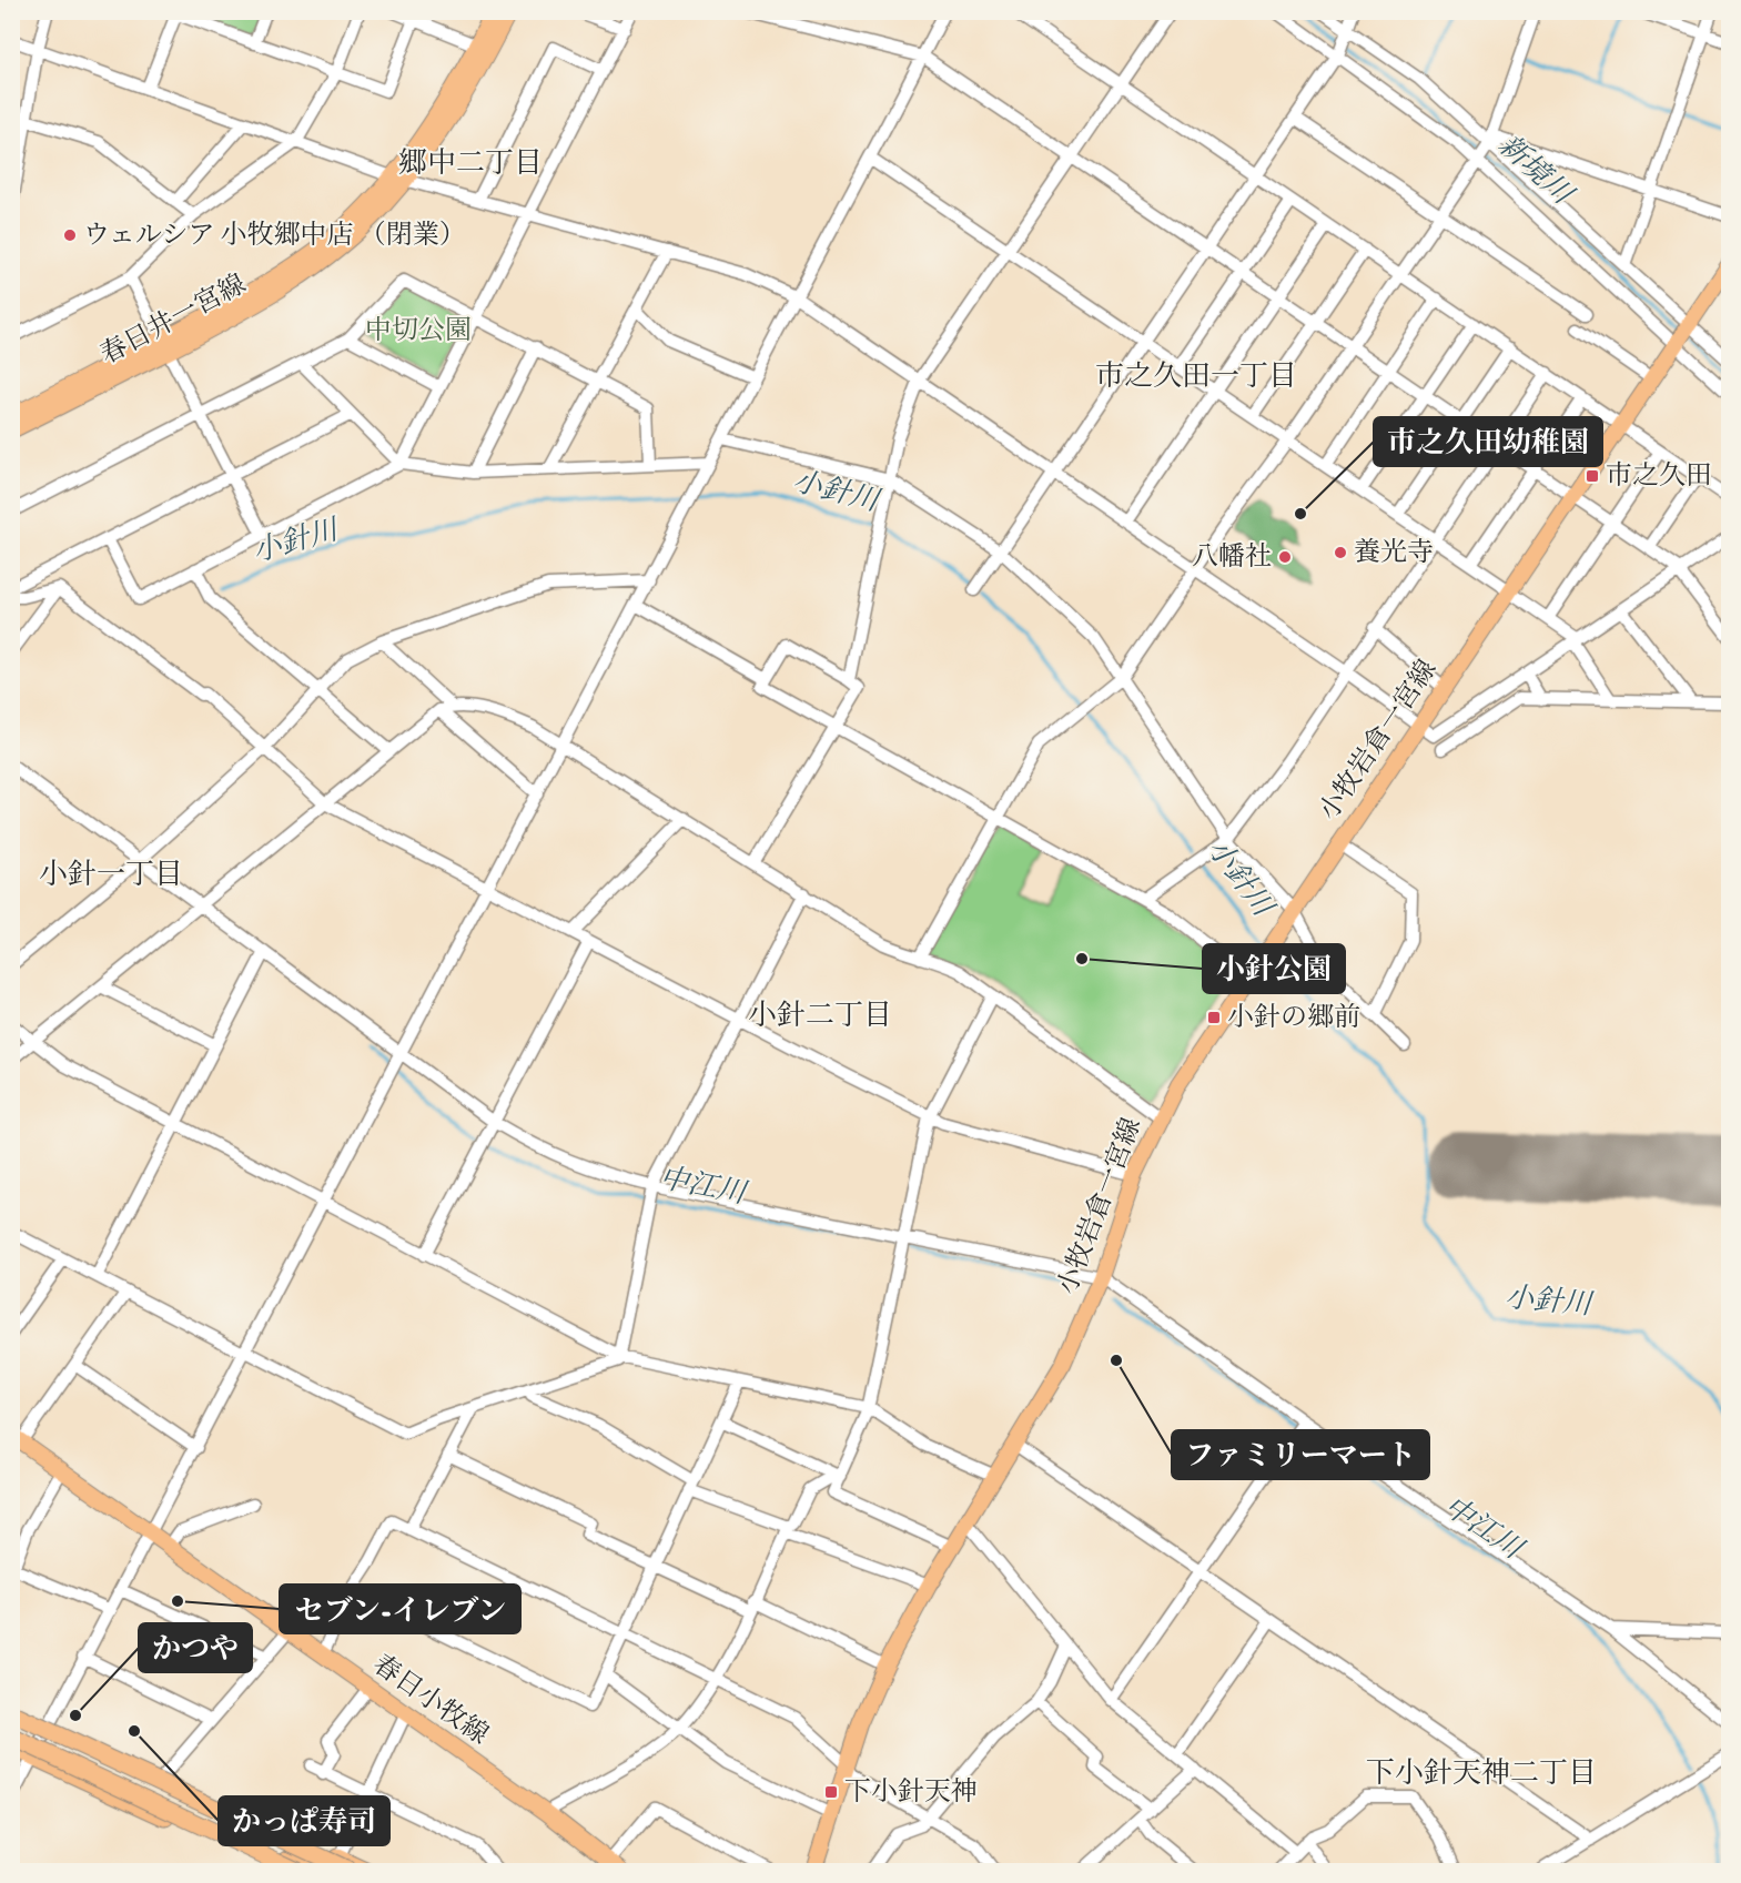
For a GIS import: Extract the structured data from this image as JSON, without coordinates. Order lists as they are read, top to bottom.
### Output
{
  "streets": {
    "main road": ["春日井一宮線", "小牧岩倉一宮線", "春日小牧線"]
  },
  "districts": [
    "郷中二丁目",
    "市之久田一丁目",
    "小針一丁目",
    "小針二丁目",
    "下小針天神二丁目"
  ],
  "water": ["新境川", "小針川", "中江川"],
  "parks": ["中切公園"],
  "places": {
    "other": [
      "ウェルシア 小牧郷中店 （閉業）",
      "市之久田幼稚園",
      "養光寺",
      "八幡社",
      "小針公園",
      "ファミリーマート",
      "セブン-イレブン",
      "かつや",
      "かっぱ寿司"
    ],
    "transit": ["市之久田", "小針の郷前", "下小針天神"]
  }
}
